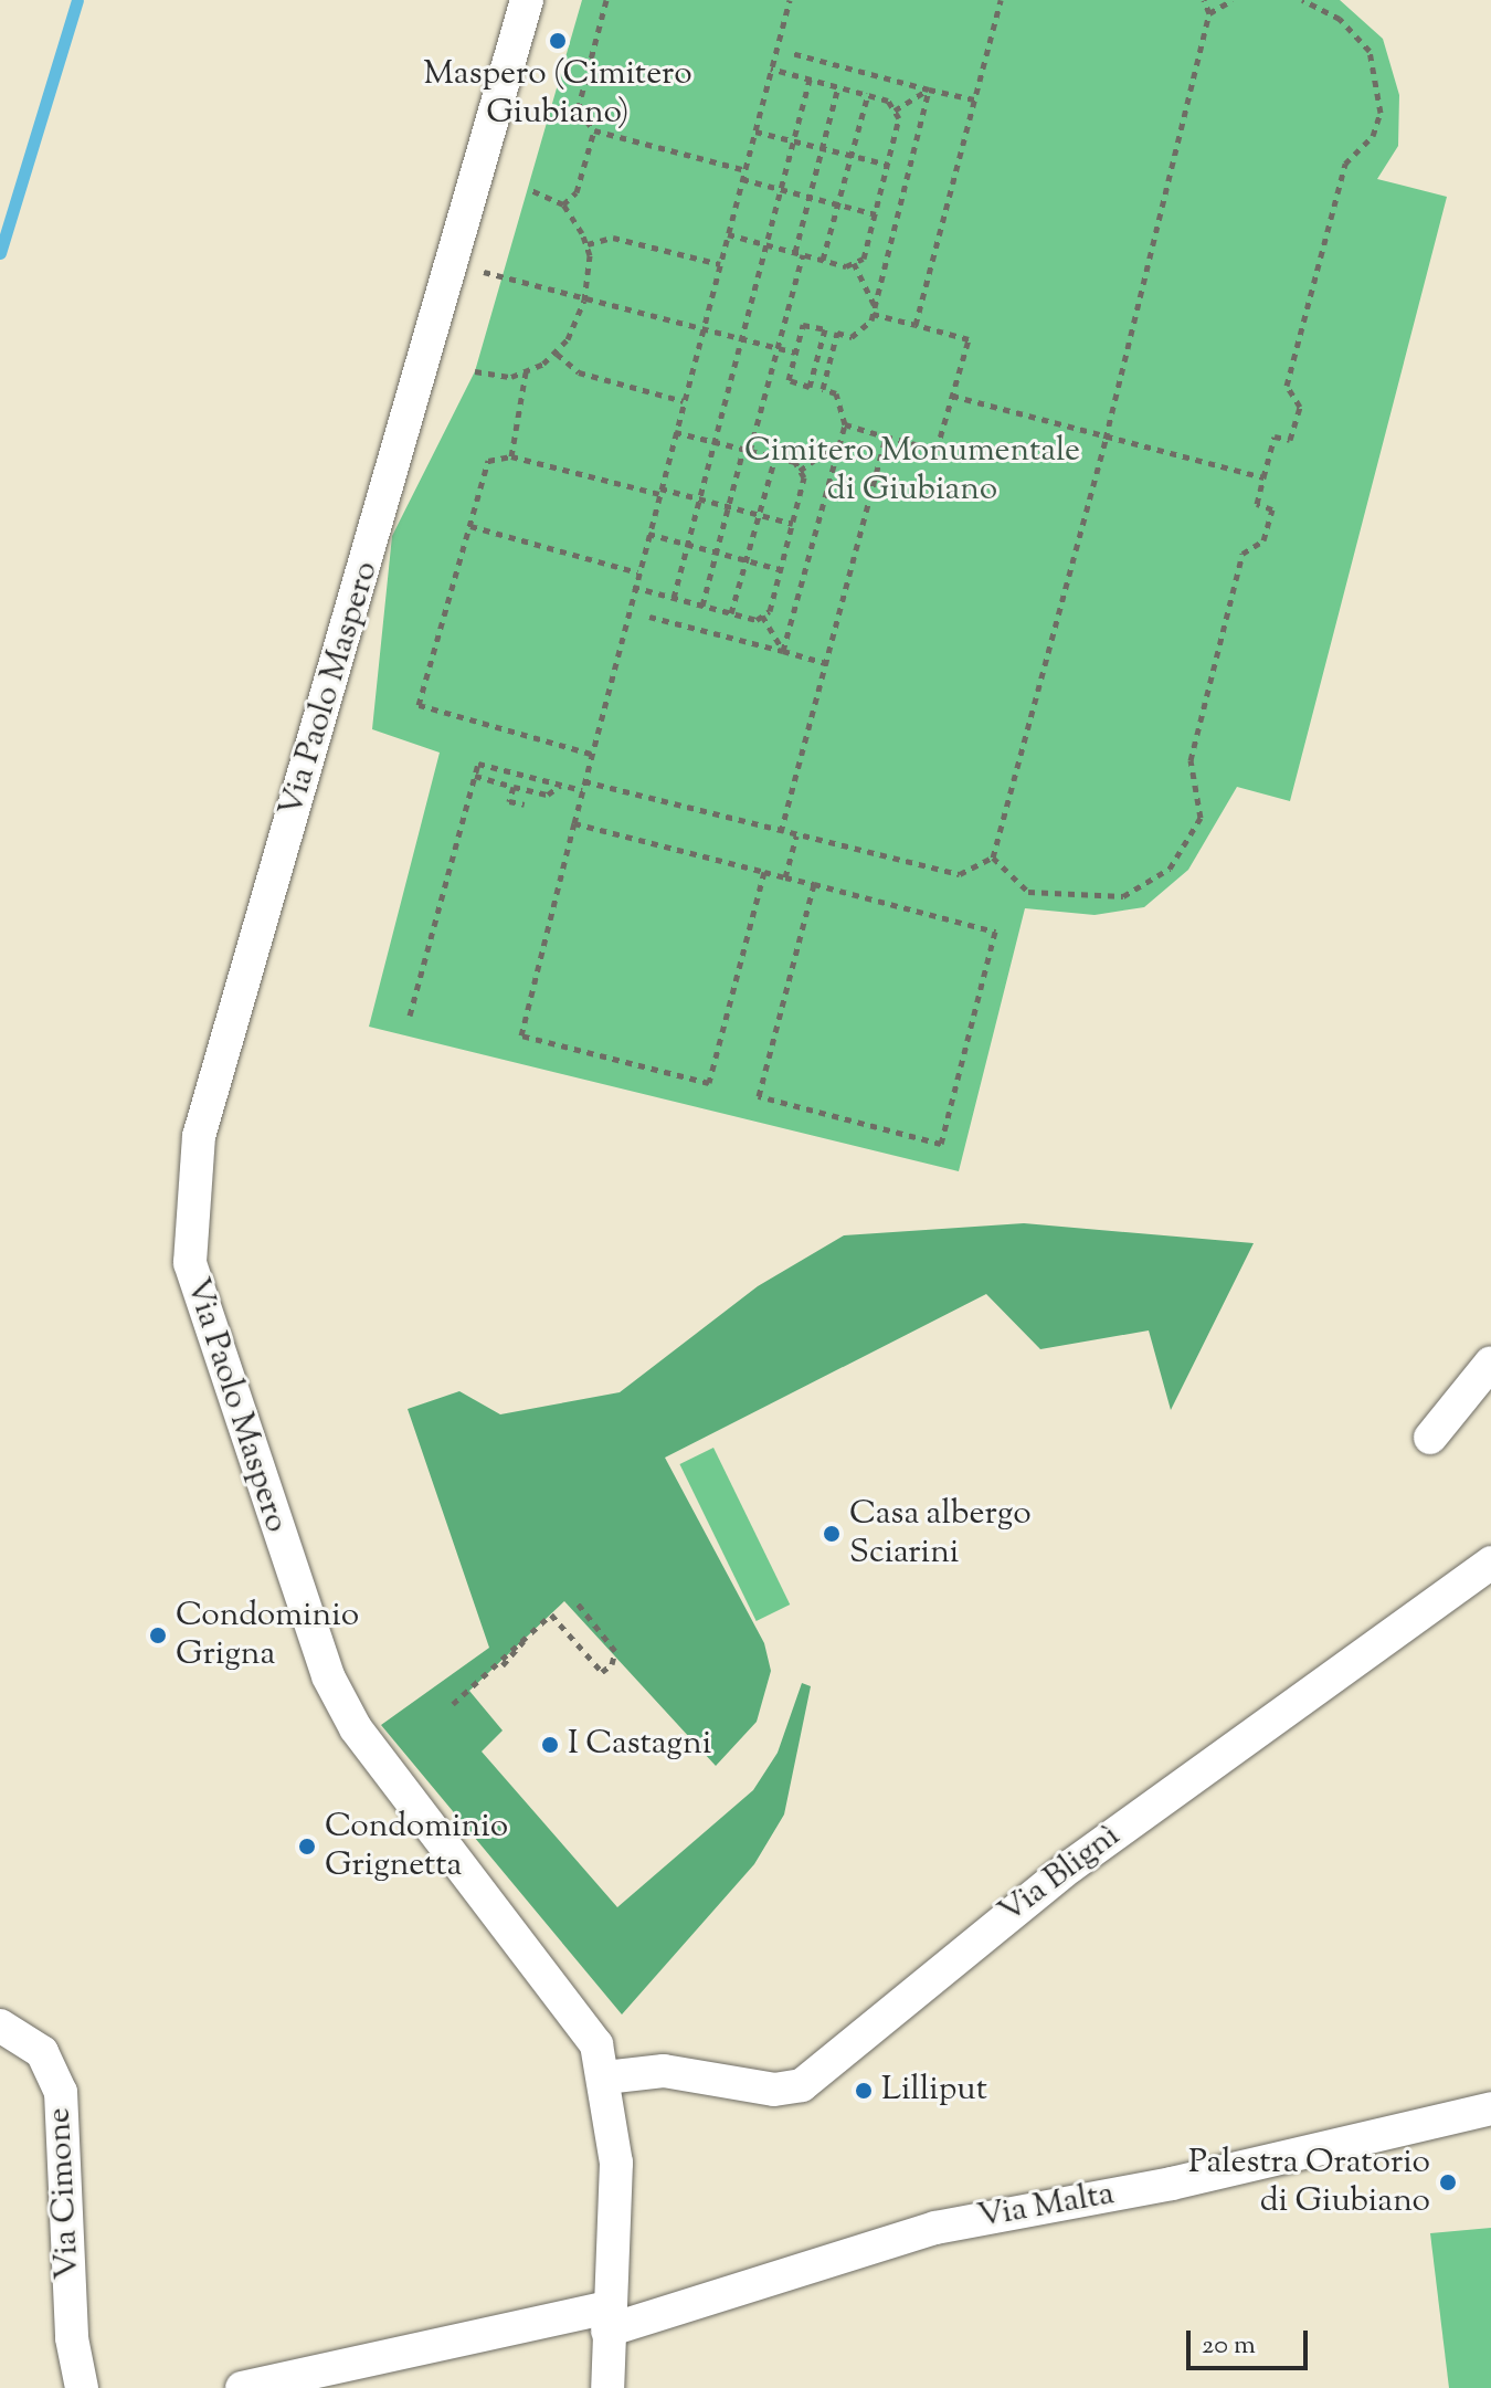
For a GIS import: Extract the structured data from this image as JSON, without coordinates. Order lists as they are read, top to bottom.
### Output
{
  "streets": {
    "street": [
      "Via Paolo Maspero",
      "Via Blignì",
      "Via Cimone",
      "Via Malta"
    ]
  },
  "crossings": [
    ["Via Paolo Maspero", "Via Blignì"],
    ["Via Paolo Maspero", "Via Malta"]
  ],
  "parks": ["Cimitero Monumentale di Giubiano"],
  "places": [
    "Maspero (Cimitero Giubiano)",
    "Casa albergo Sciarini",
    "Condominio Grigna",
    "I Castagni",
    "Condominio Grignetta",
    "Lilliput",
    "Palestra Oratorio di Giubiano"
  ],
  "scale_bar": "20 m"
}
